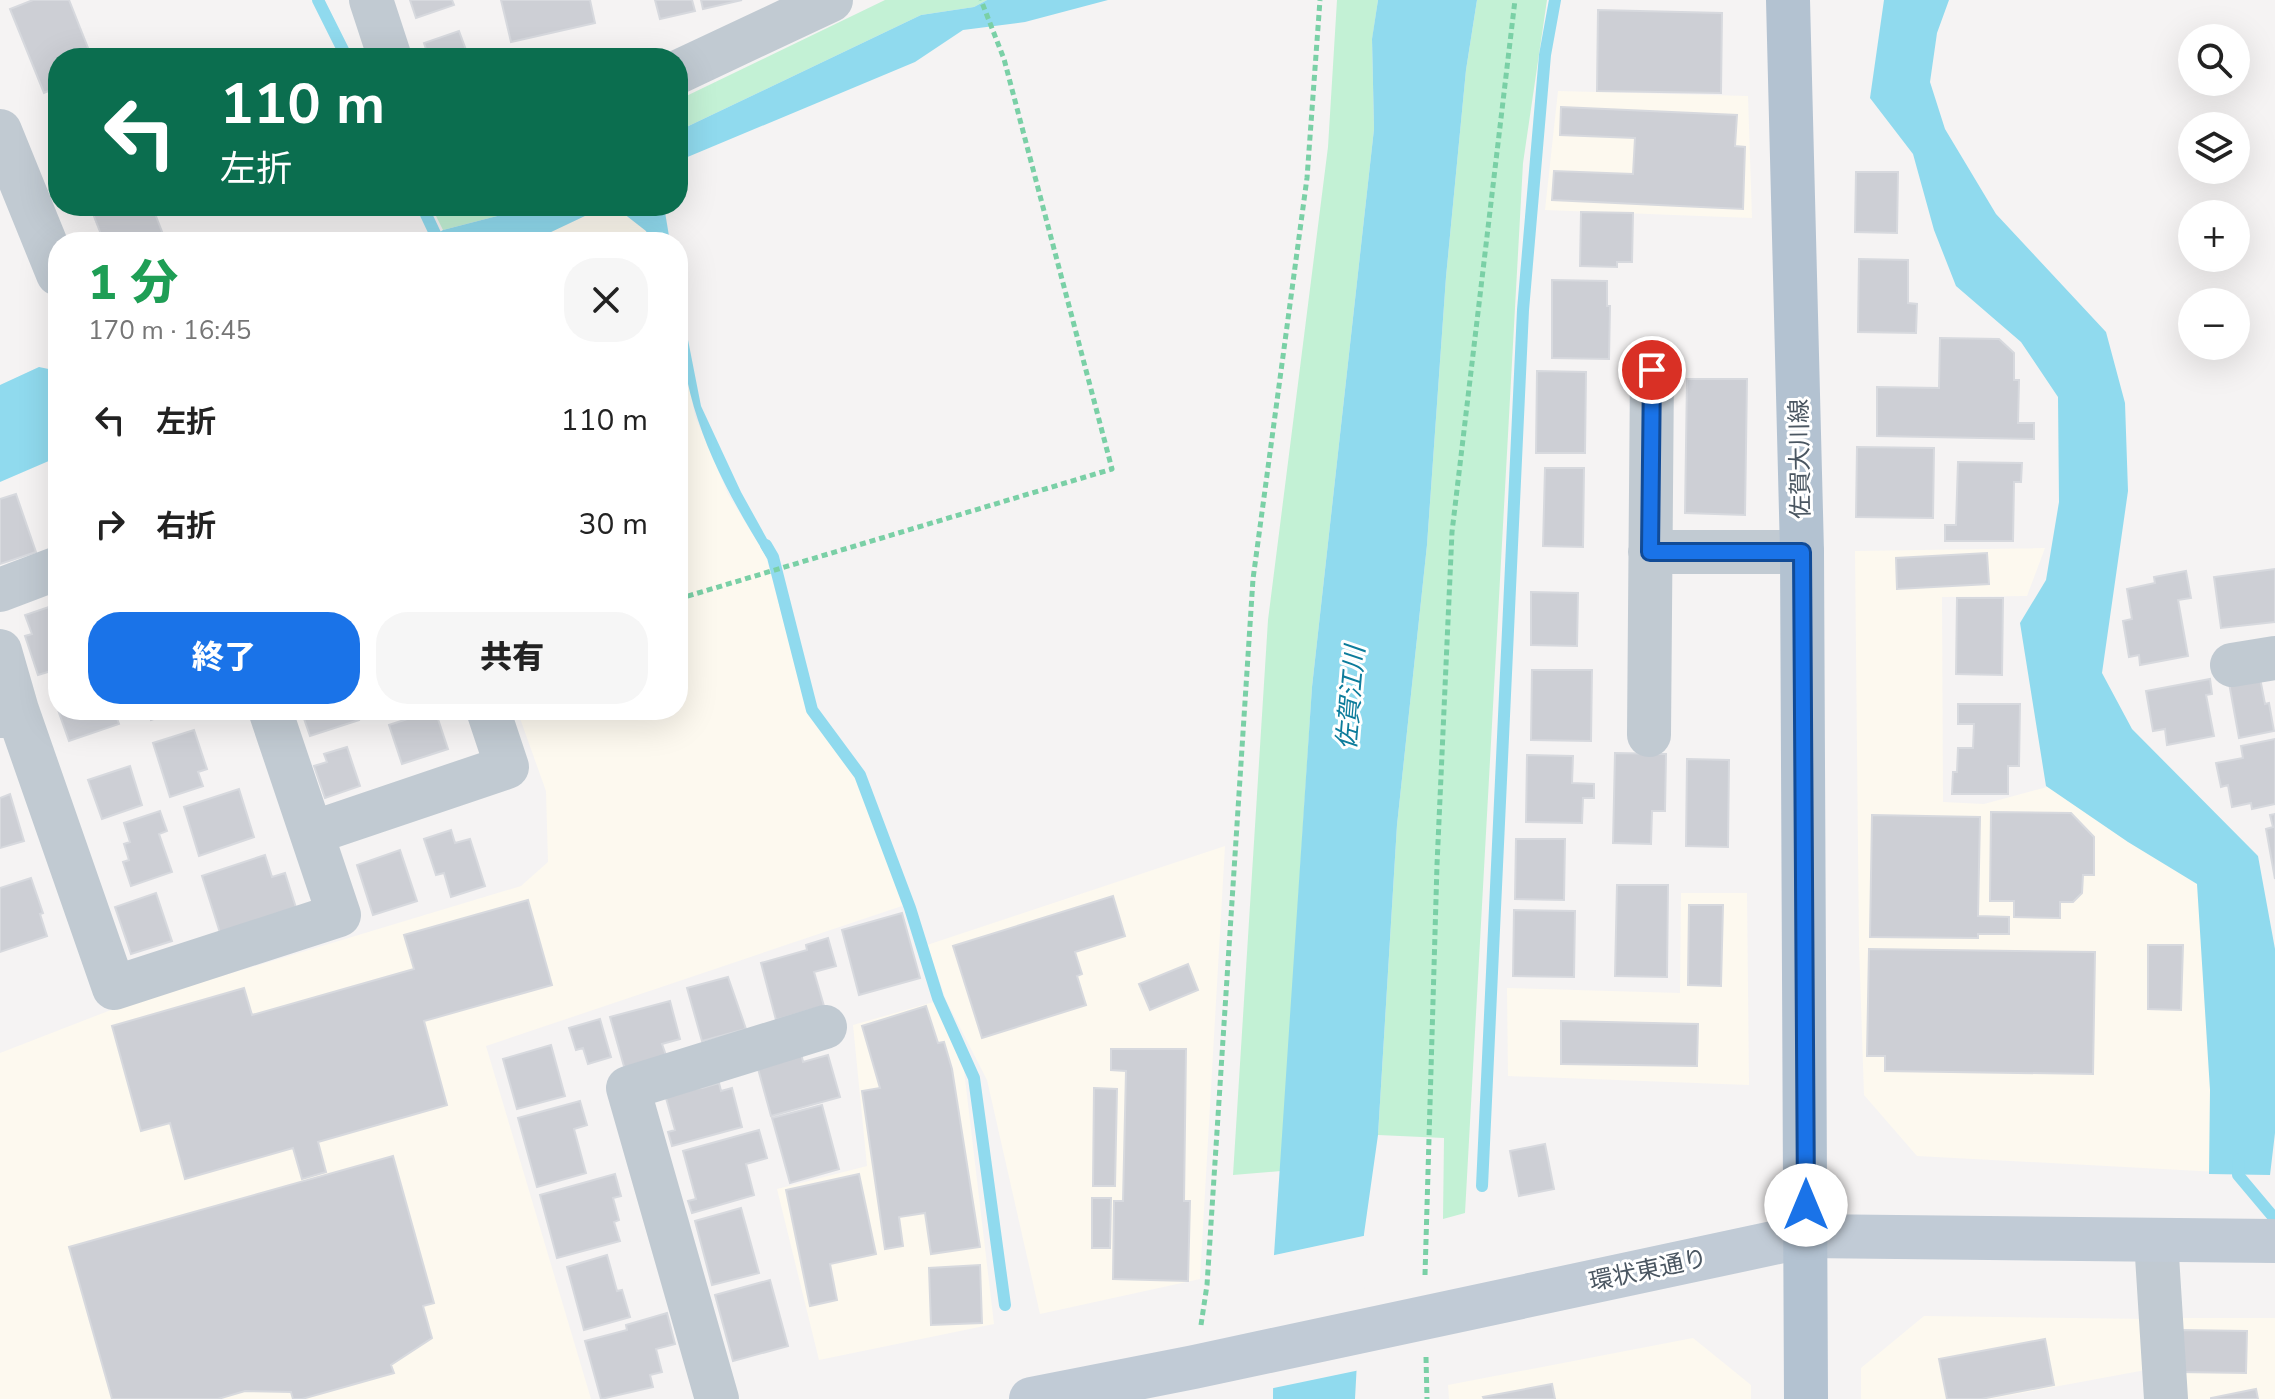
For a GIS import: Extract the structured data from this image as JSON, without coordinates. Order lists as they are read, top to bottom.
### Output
{
  "streets": {
    "main road": ["佐賀大川線", "環状東通り"]
  },
  "crossings": [
    ["佐賀大川線", "環状東通り"]
  ],
  "water": ["佐賀江川"],
  "page": {
    "map_buttons": ["+", "−"],
    "turn": ["110 m", "左折"],
    "heading": ["1 分", "170 m · 16:45"],
    "list": [
      {
        "name": "左折",
        "value": "110 m"
      },
      {
        "name": "右折",
        "value": "30 m"
      }
    ],
    "buttons": ["終了", "共有"]
  }
}
